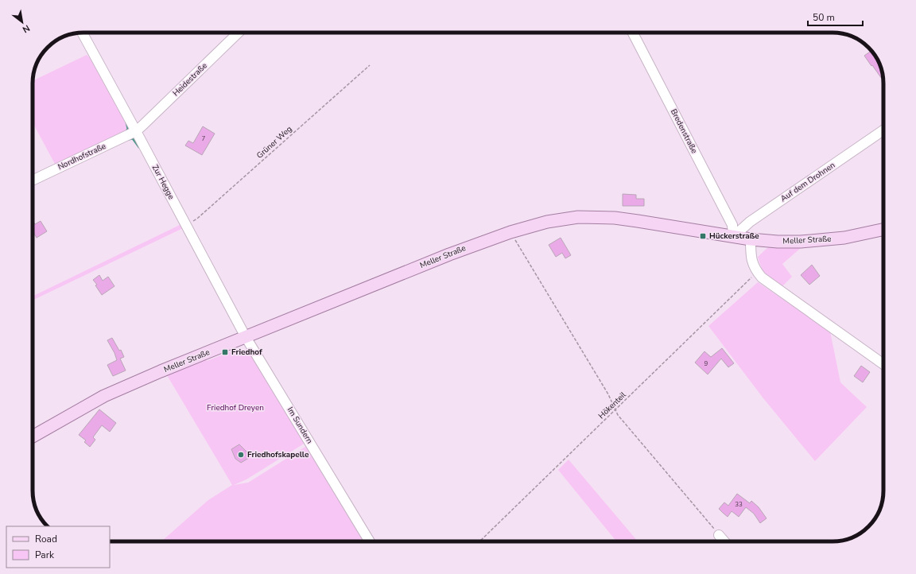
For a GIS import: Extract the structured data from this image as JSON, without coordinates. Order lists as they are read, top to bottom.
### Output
{
  "streets": {
    "main road": ["Meller Straße"],
    "street": [
      "Heidestraße",
      "Bredenstraße",
      "Nordhofstraße",
      "Zur Hegge",
      "Auf dem Drohnen",
      "Im Sundern"
    ],
    "path": ["Grüner Weg", "Hökenteil"]
  },
  "crossings": [
    ["Heidestraße", "Nordhofstraße"],
    ["Heidestraße", "Zur Hegge"],
    ["Bredenstraße", "Auf dem Drohnen"],
    ["Bredenstraße", "Meller Straße"],
    ["Grüner Weg", "Zur Hegge"],
    ["Nordhofstraße", "Zur Hegge"],
    ["Zur Hegge", "Meller Straße"],
    ["Zur Hegge", "Im Sundern"],
    ["Auf dem Drohnen", "Meller Straße"],
    ["Meller Straße", "Im Sundern"]
  ],
  "parks": ["Friedhof Dreyen"],
  "places": {
    "transit": ["Hückerstraße", "Friedhof"],
    "other": ["Friedhofskapelle"]
  },
  "house_numbers": ["7", "9", "33"],
  "legend": ["Road", "Park"],
  "scale_bar": "50 m",
  "north": "bottom right"
}
